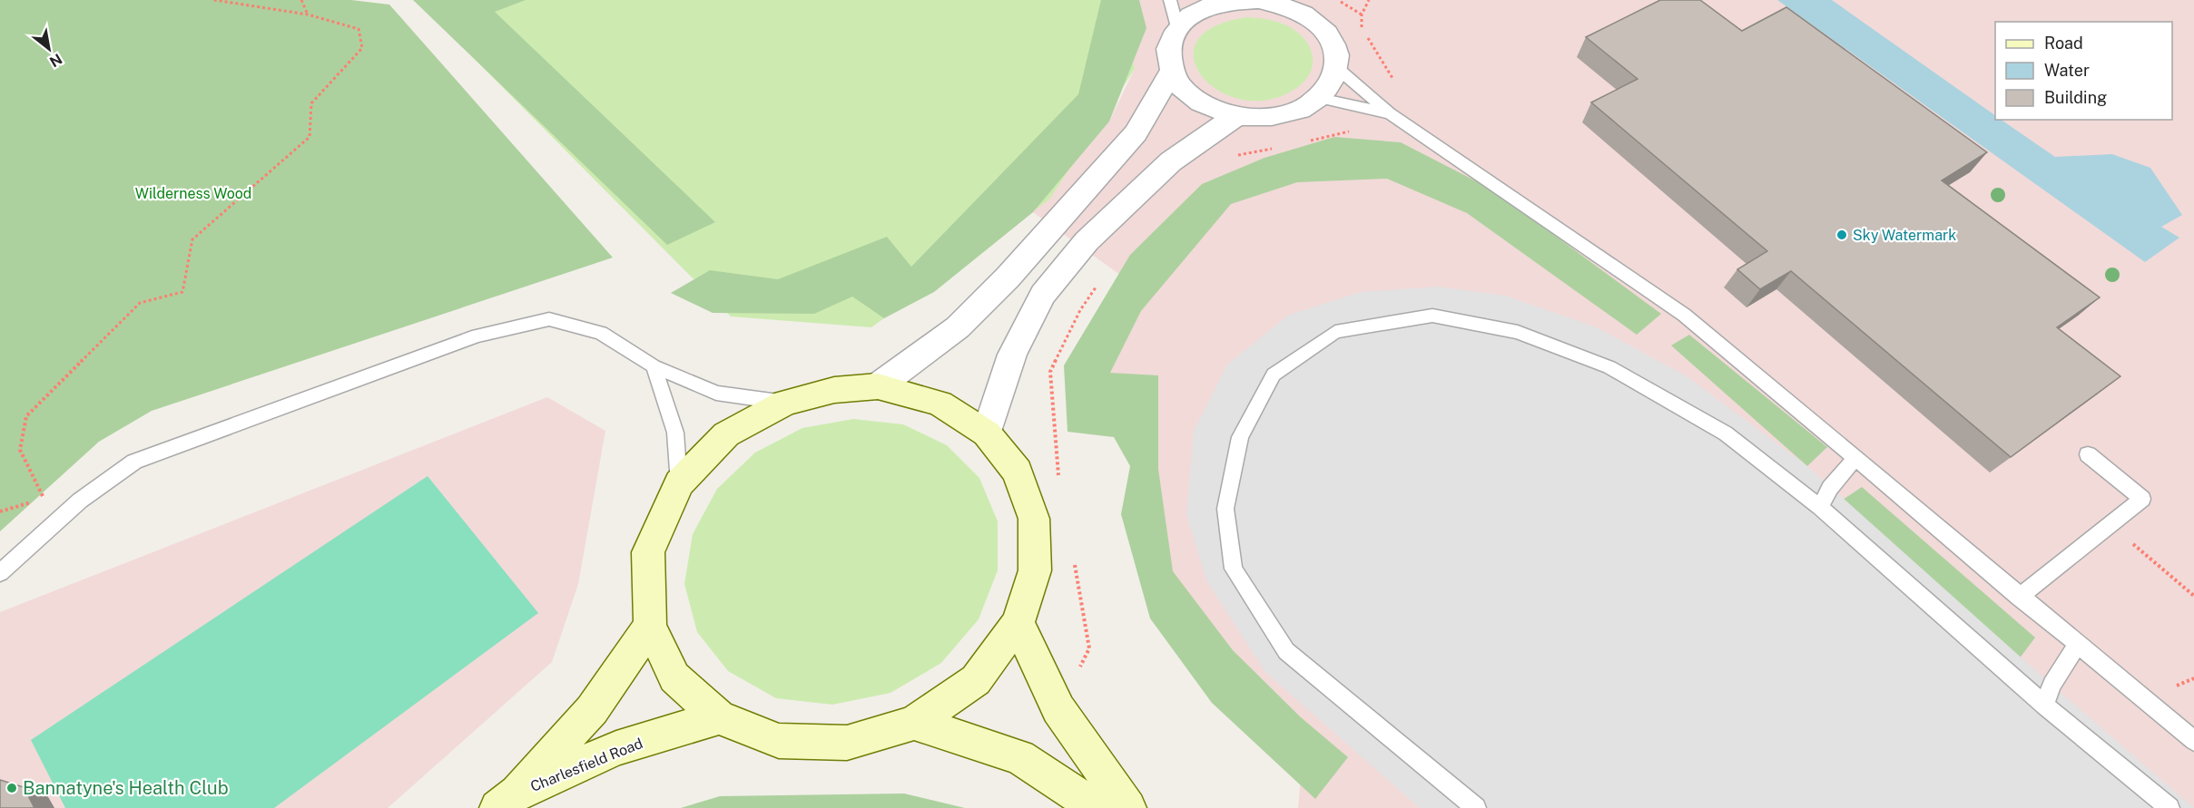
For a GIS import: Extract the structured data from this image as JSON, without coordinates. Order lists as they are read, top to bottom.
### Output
{
  "streets": {
    "street": ["Charlesfield Road"]
  },
  "parks": ["Wilderness Wood"],
  "places": ["Sky Watermark", "Bannatyne's Health Club"],
  "legend": ["Road", "Water", "Building"],
  "north": "bottom right"
}
